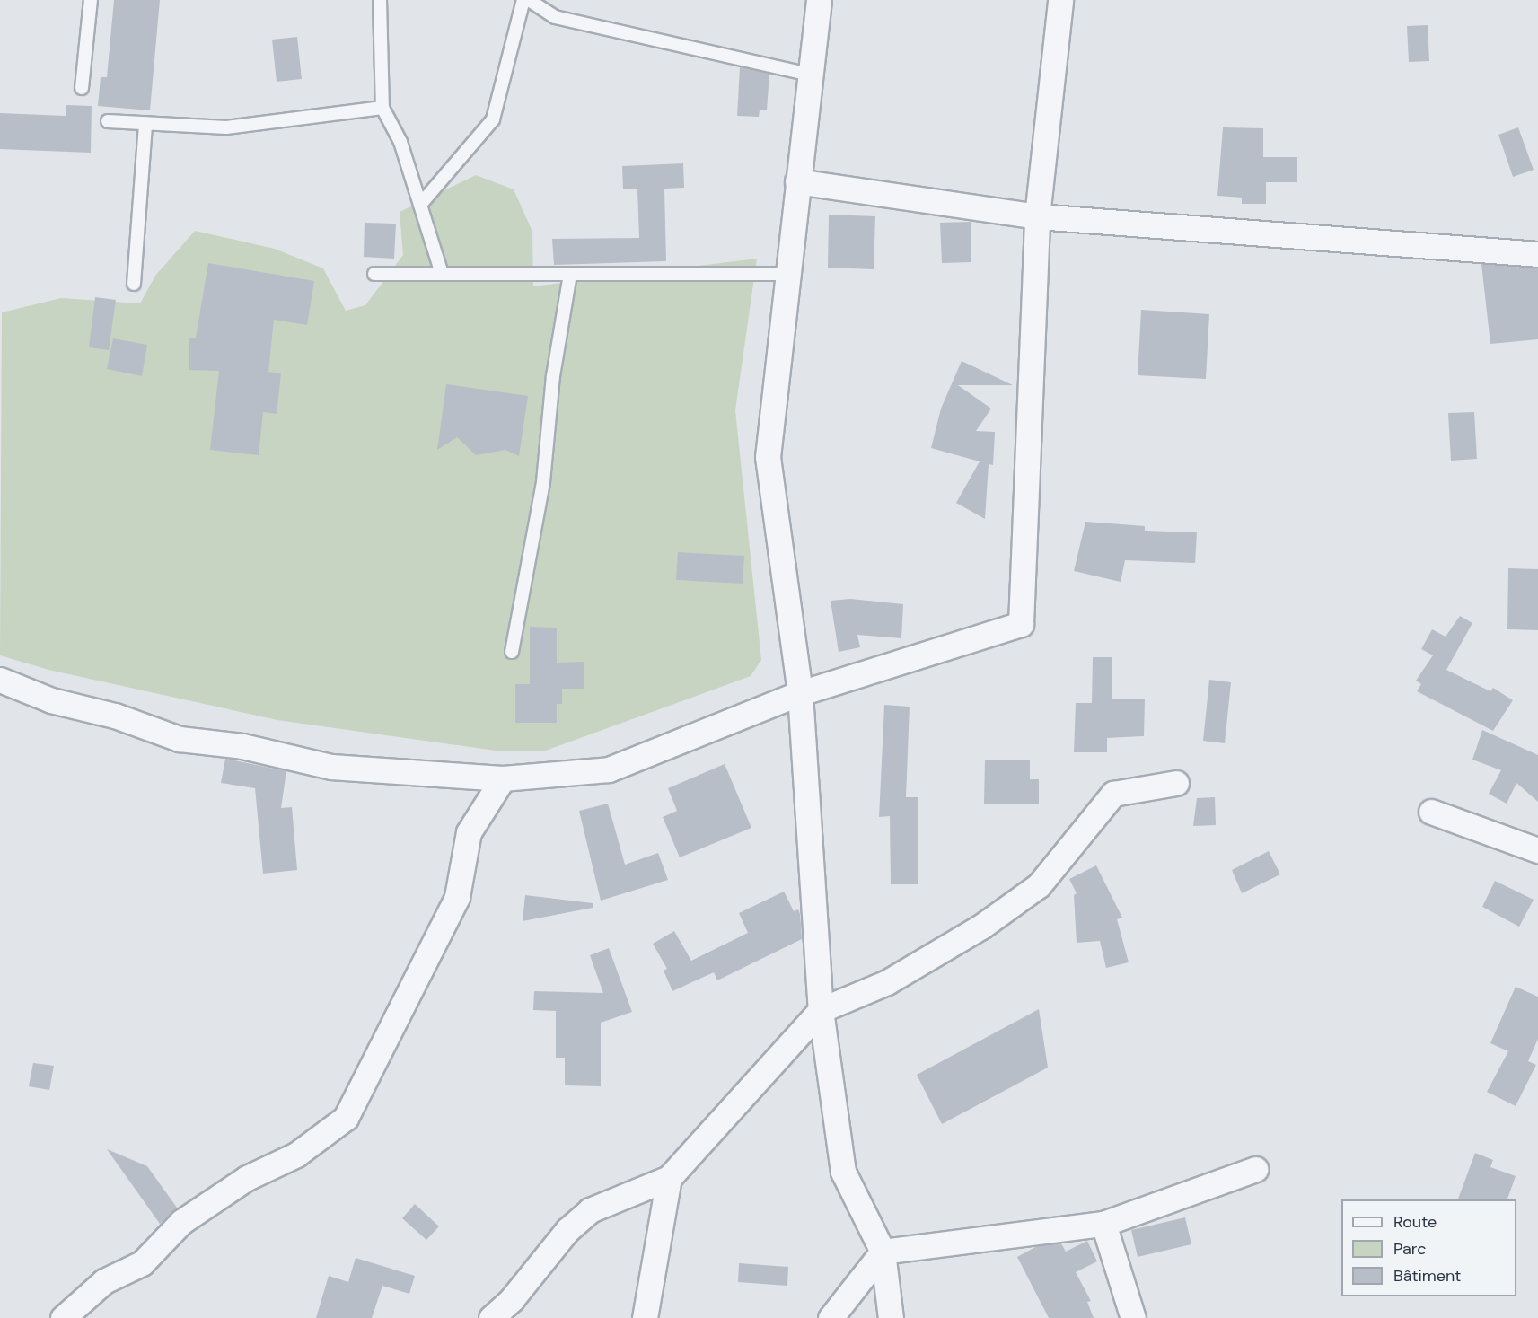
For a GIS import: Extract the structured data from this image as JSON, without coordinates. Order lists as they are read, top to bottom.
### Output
{
  "legend": ["Route", "Parc", "Bâtiment"]
}
